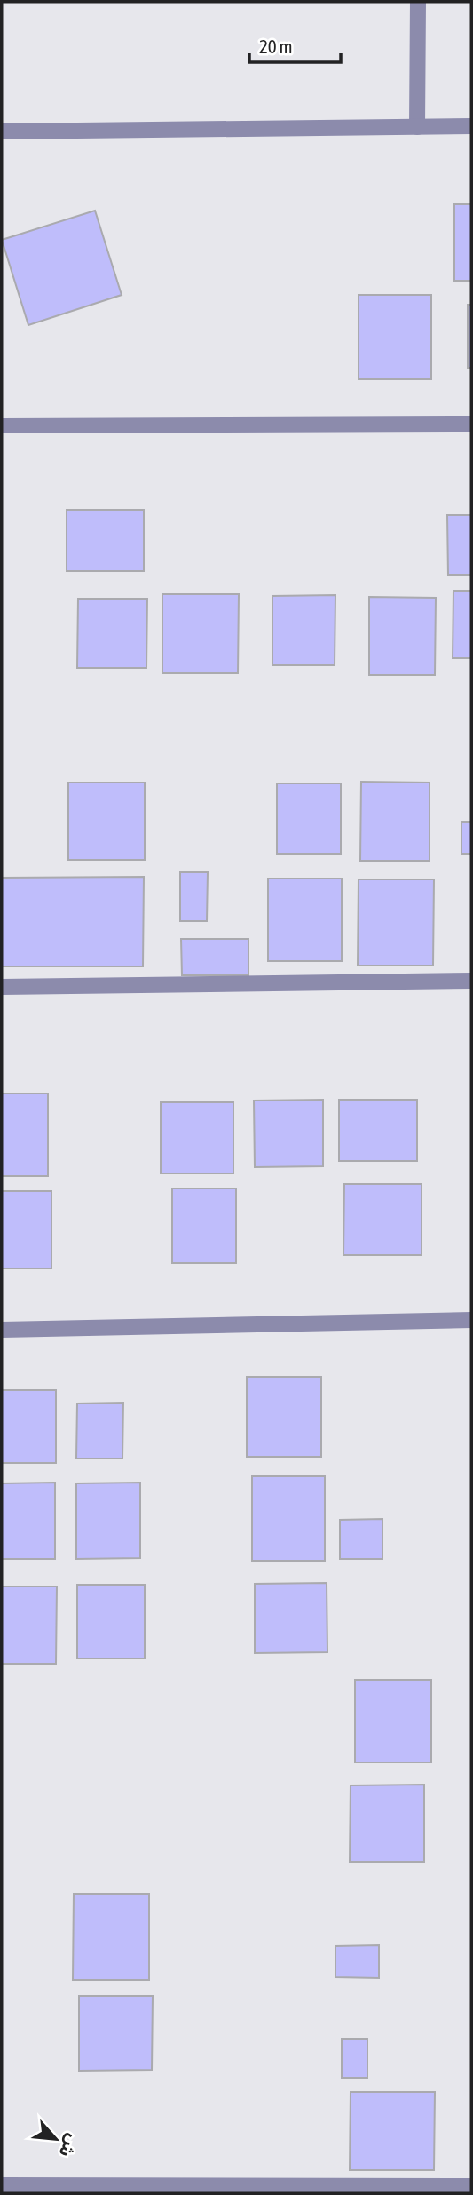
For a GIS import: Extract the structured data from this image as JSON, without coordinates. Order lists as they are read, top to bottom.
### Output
{
  "scale_bar": "20 m",
  "north": "bottom right"
}
